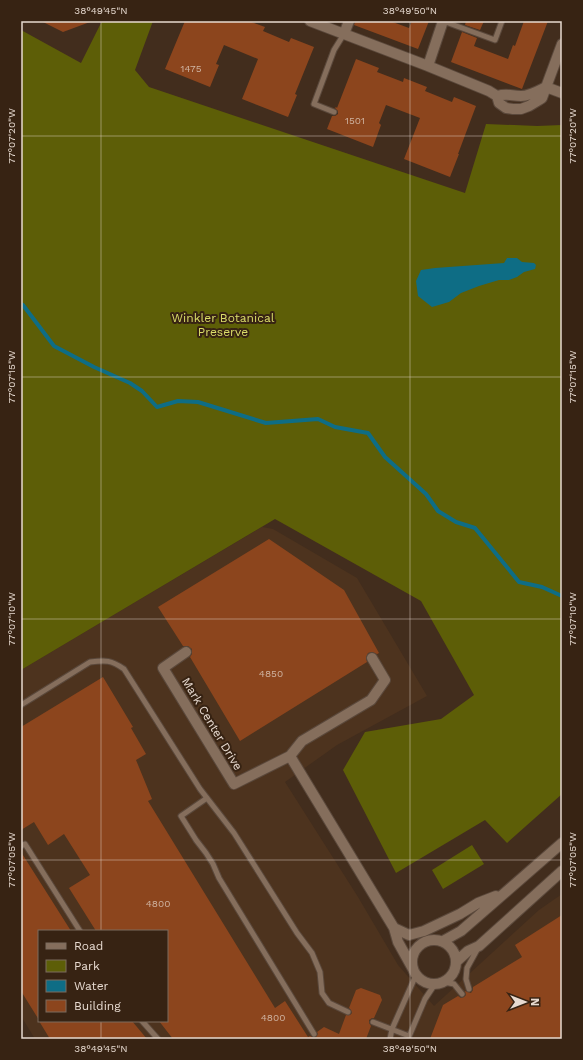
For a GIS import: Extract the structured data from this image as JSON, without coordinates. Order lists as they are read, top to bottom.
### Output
{
  "streets": {
    "street": ["Mark Center Drive"]
  },
  "parks": ["Winkler Botanical Preserve"],
  "house_numbers": [
    "1475",
    "1501",
    "4850",
    "4800",
    "4800"
  ],
  "legend": [
    "Road",
    "Park",
    "Water",
    "Building"
  ],
  "north": "right",
  "coordinates": [
    "38°49'45\"N",
    "38°49'50\"N",
    "77°07'20\"W",
    "77°07'15\"W",
    "77°07'10\"W",
    "77°07'05\"W"
  ]
}
